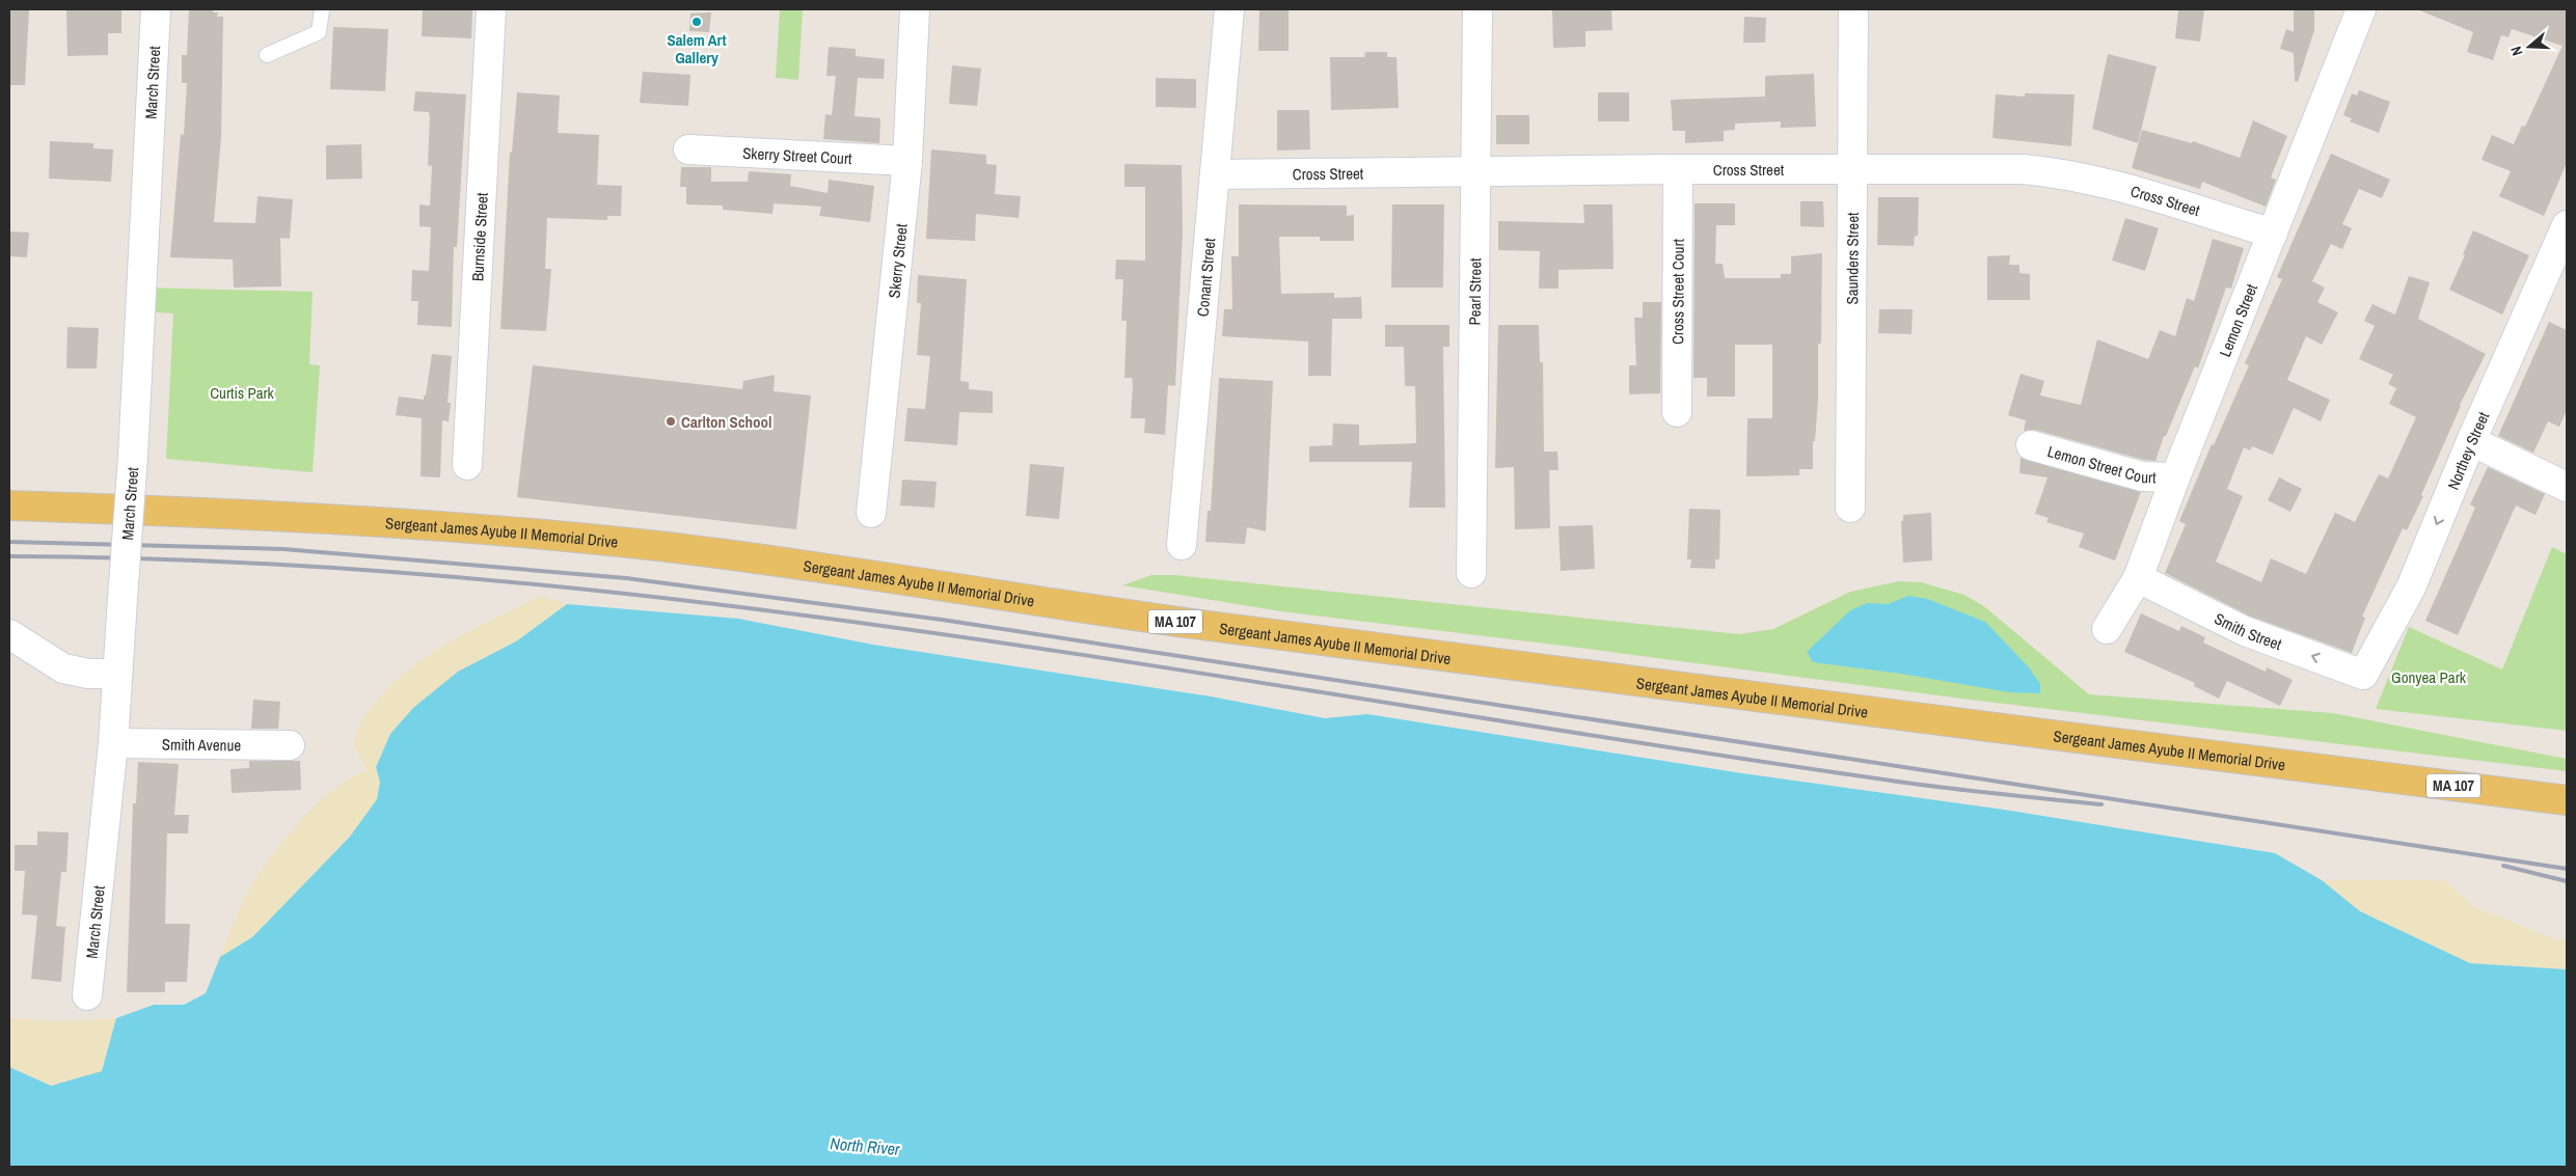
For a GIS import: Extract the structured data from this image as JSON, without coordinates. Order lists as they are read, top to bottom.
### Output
{
  "streets": {
    "main road": ["Sergeant James Ayube II Memorial Drive", "MA 107"],
    "street": [
      "March Street",
      "Skerry Street Court",
      "Cross Street",
      "Burnside Street",
      "Saunders Street",
      "Skerry Street",
      "Conant Street",
      "Pearl Street",
      "Cross Street Court",
      "Lemon Street",
      "Northey Street",
      "Lemon Street Court",
      "Smith Street",
      "Smith Avenue"
    ]
  },
  "crossings": [
    ["March Street", "Smith Avenue"],
    ["Skerry Street Court", "Skerry Street"],
    ["Cross Street", "Saunders Street"],
    ["Cross Street", "Conant Street"],
    ["Cross Street", "Pearl Street"],
    ["Cross Street", "Cross Street Court"],
    ["Cross Street", "Lemon Street"],
    ["Lemon Street", "Lemon Street Court"],
    ["Lemon Street", "Smith Street"],
    ["Northey Street", "Smith Street"]
  ],
  "one_way": ["Northey Street", "Smith Street"],
  "water": ["North River"],
  "parks": ["Curtis Park", "Gonyea Park"],
  "places": ["Salem Art Gallery", "Carlton School"],
  "north": "left"
}
